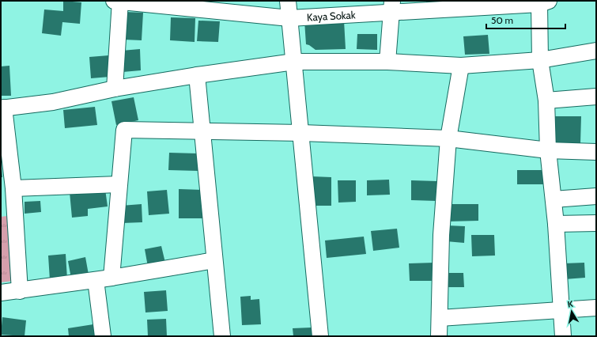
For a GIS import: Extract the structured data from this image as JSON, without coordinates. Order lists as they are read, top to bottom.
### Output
{
  "streets": {
    "street": ["Kaya Sokak"]
  },
  "scale_bar": "50 m",
  "north": "top"
}
